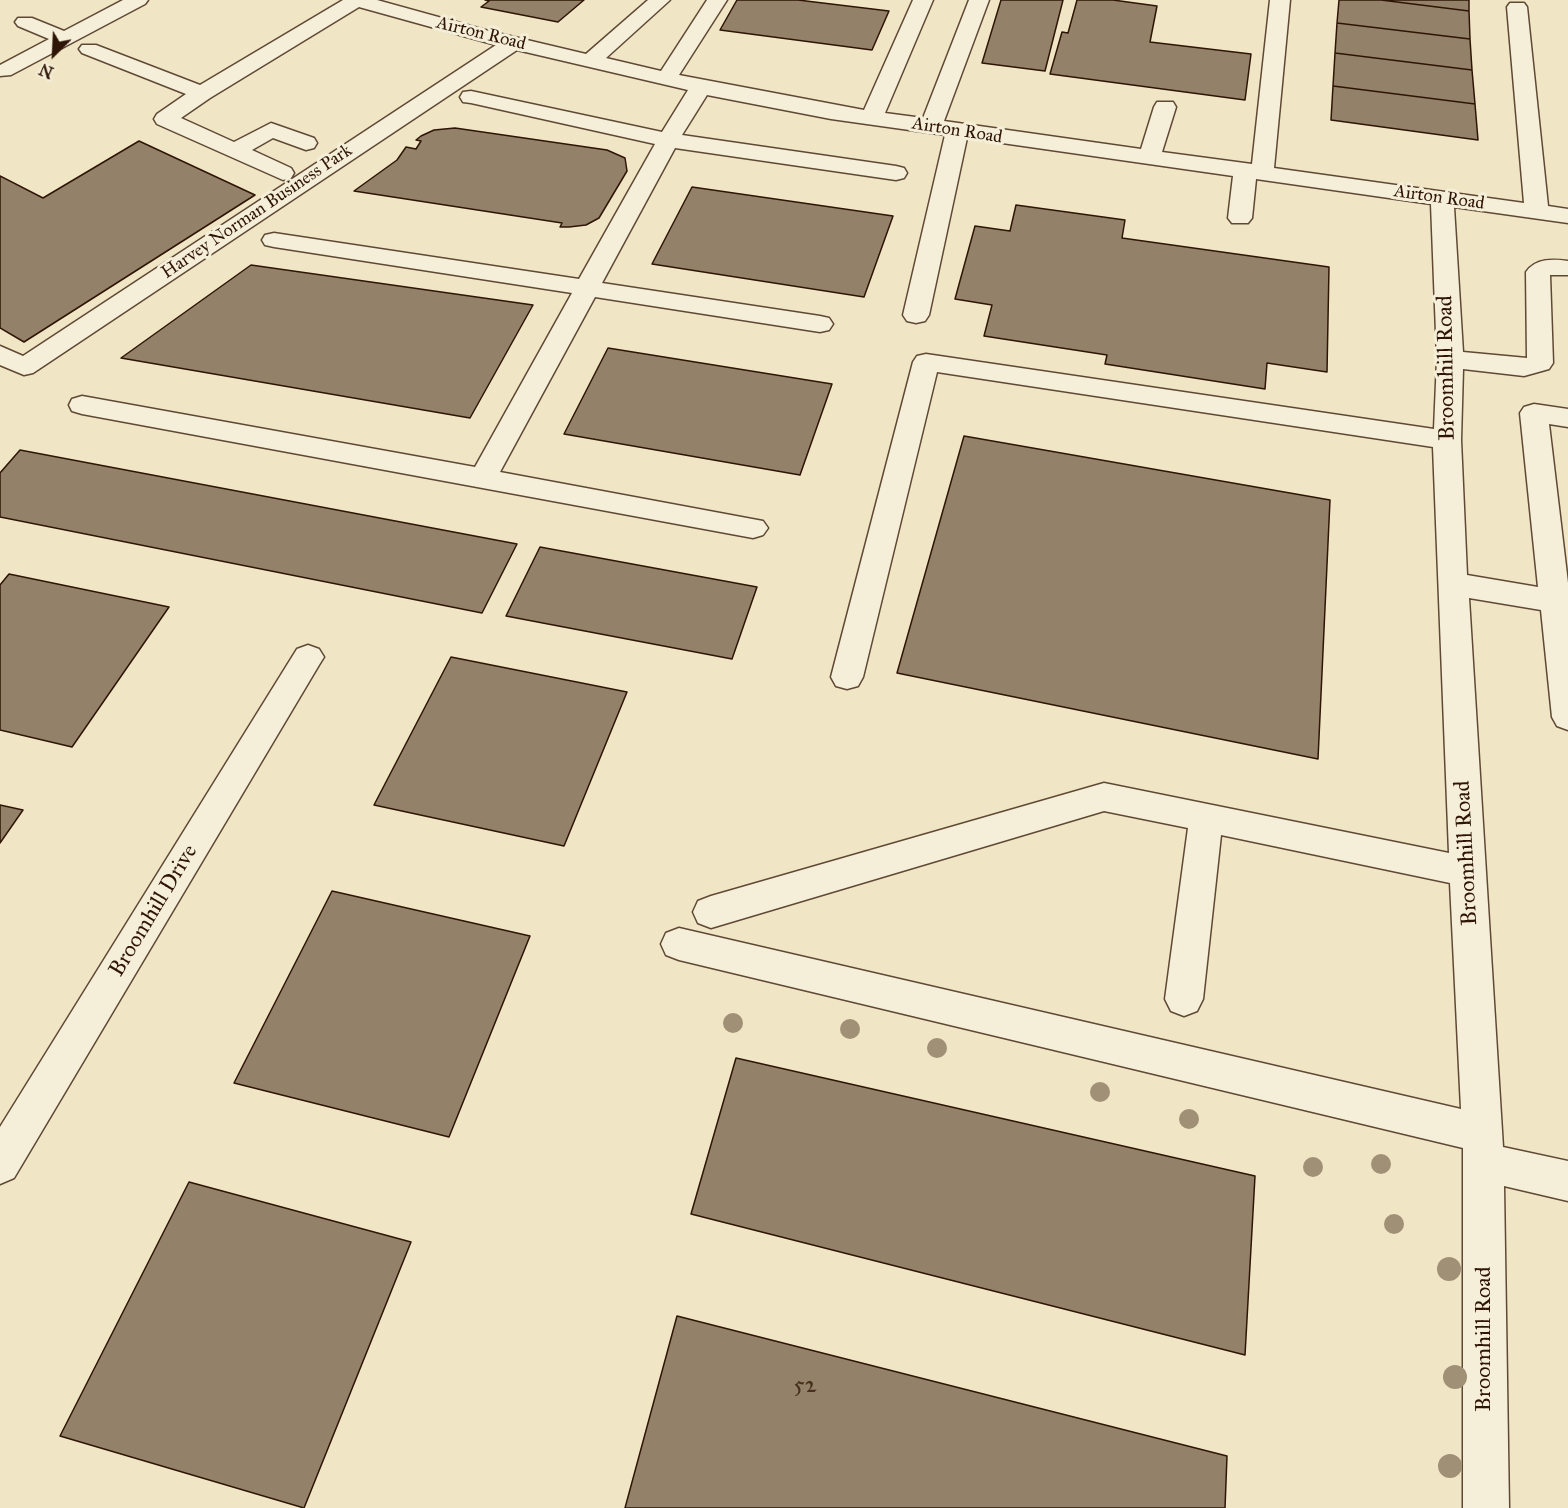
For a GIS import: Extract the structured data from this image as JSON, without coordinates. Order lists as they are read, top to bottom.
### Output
{
  "streets": {
    "street": [
      "Airton Road",
      "Harvey Norman Business Park",
      "Broomhill Road",
      "Broomhill Drive"
    ]
  },
  "crossings": [
    ["Airton Road", "Harvey Norman Business Park"],
    ["Airton Road", "Broomhill Road"]
  ],
  "house_numbers": ["52"],
  "north": "bottom left"
}
